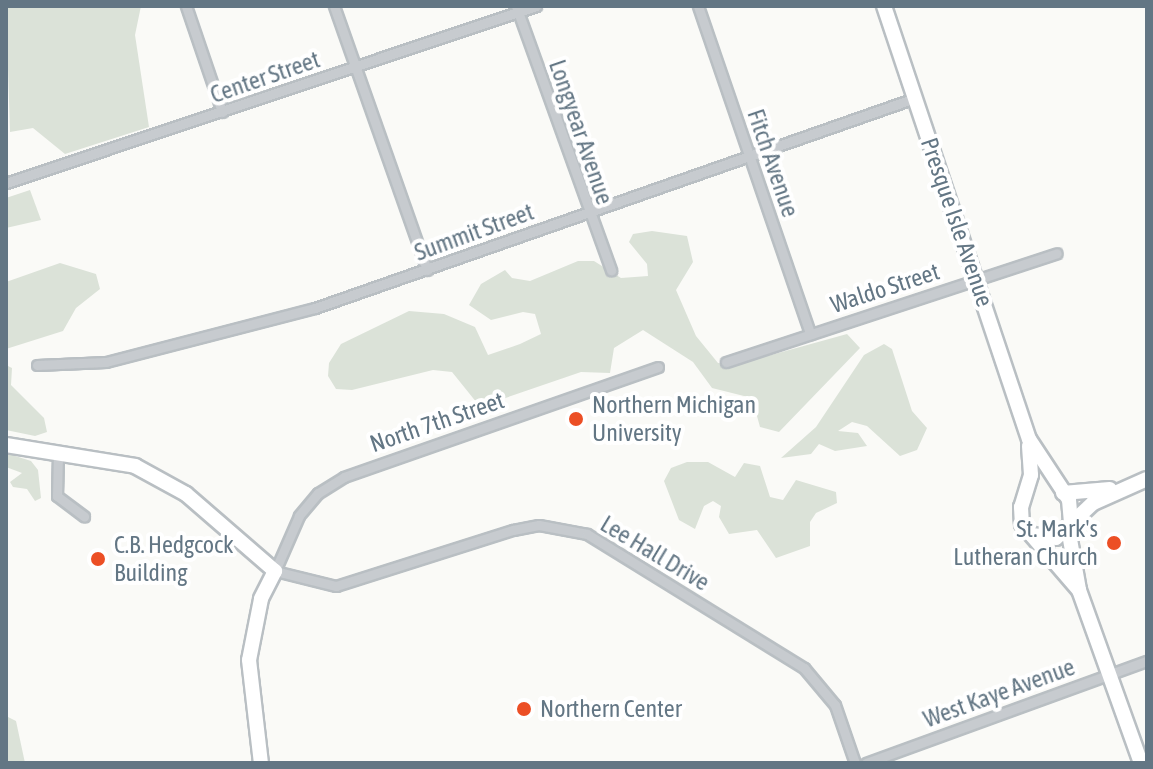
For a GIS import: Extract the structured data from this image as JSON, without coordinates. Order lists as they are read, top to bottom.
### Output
{
  "streets": {
    "main road": ["Presque Isle Avenue"],
    "street": [
      "Center Street",
      "Longyear Avenue",
      "Fitch Avenue",
      "Summit Street",
      "Waldo Street",
      "North 7th Street",
      "Lee Hall Drive",
      "West Kaye Avenue"
    ]
  },
  "crossings": [
    ["Center Street", "Longyear Avenue"],
    ["Longyear Avenue", "Summit Street"],
    ["Fitch Avenue", "Summit Street"],
    ["Fitch Avenue", "Waldo Street"],
    ["Presque Isle Avenue", "Summit Street"],
    ["Presque Isle Avenue", "Waldo Street"],
    ["Presque Isle Avenue", "West Kaye Avenue"],
    ["North 7th Street", "Lee Hall Drive"]
  ],
  "places": [
    "Northern Michigan University",
    "St. Mark's Lutheran Church",
    "C.B. Hedgcock Building",
    "Northern Center"
  ]
}
